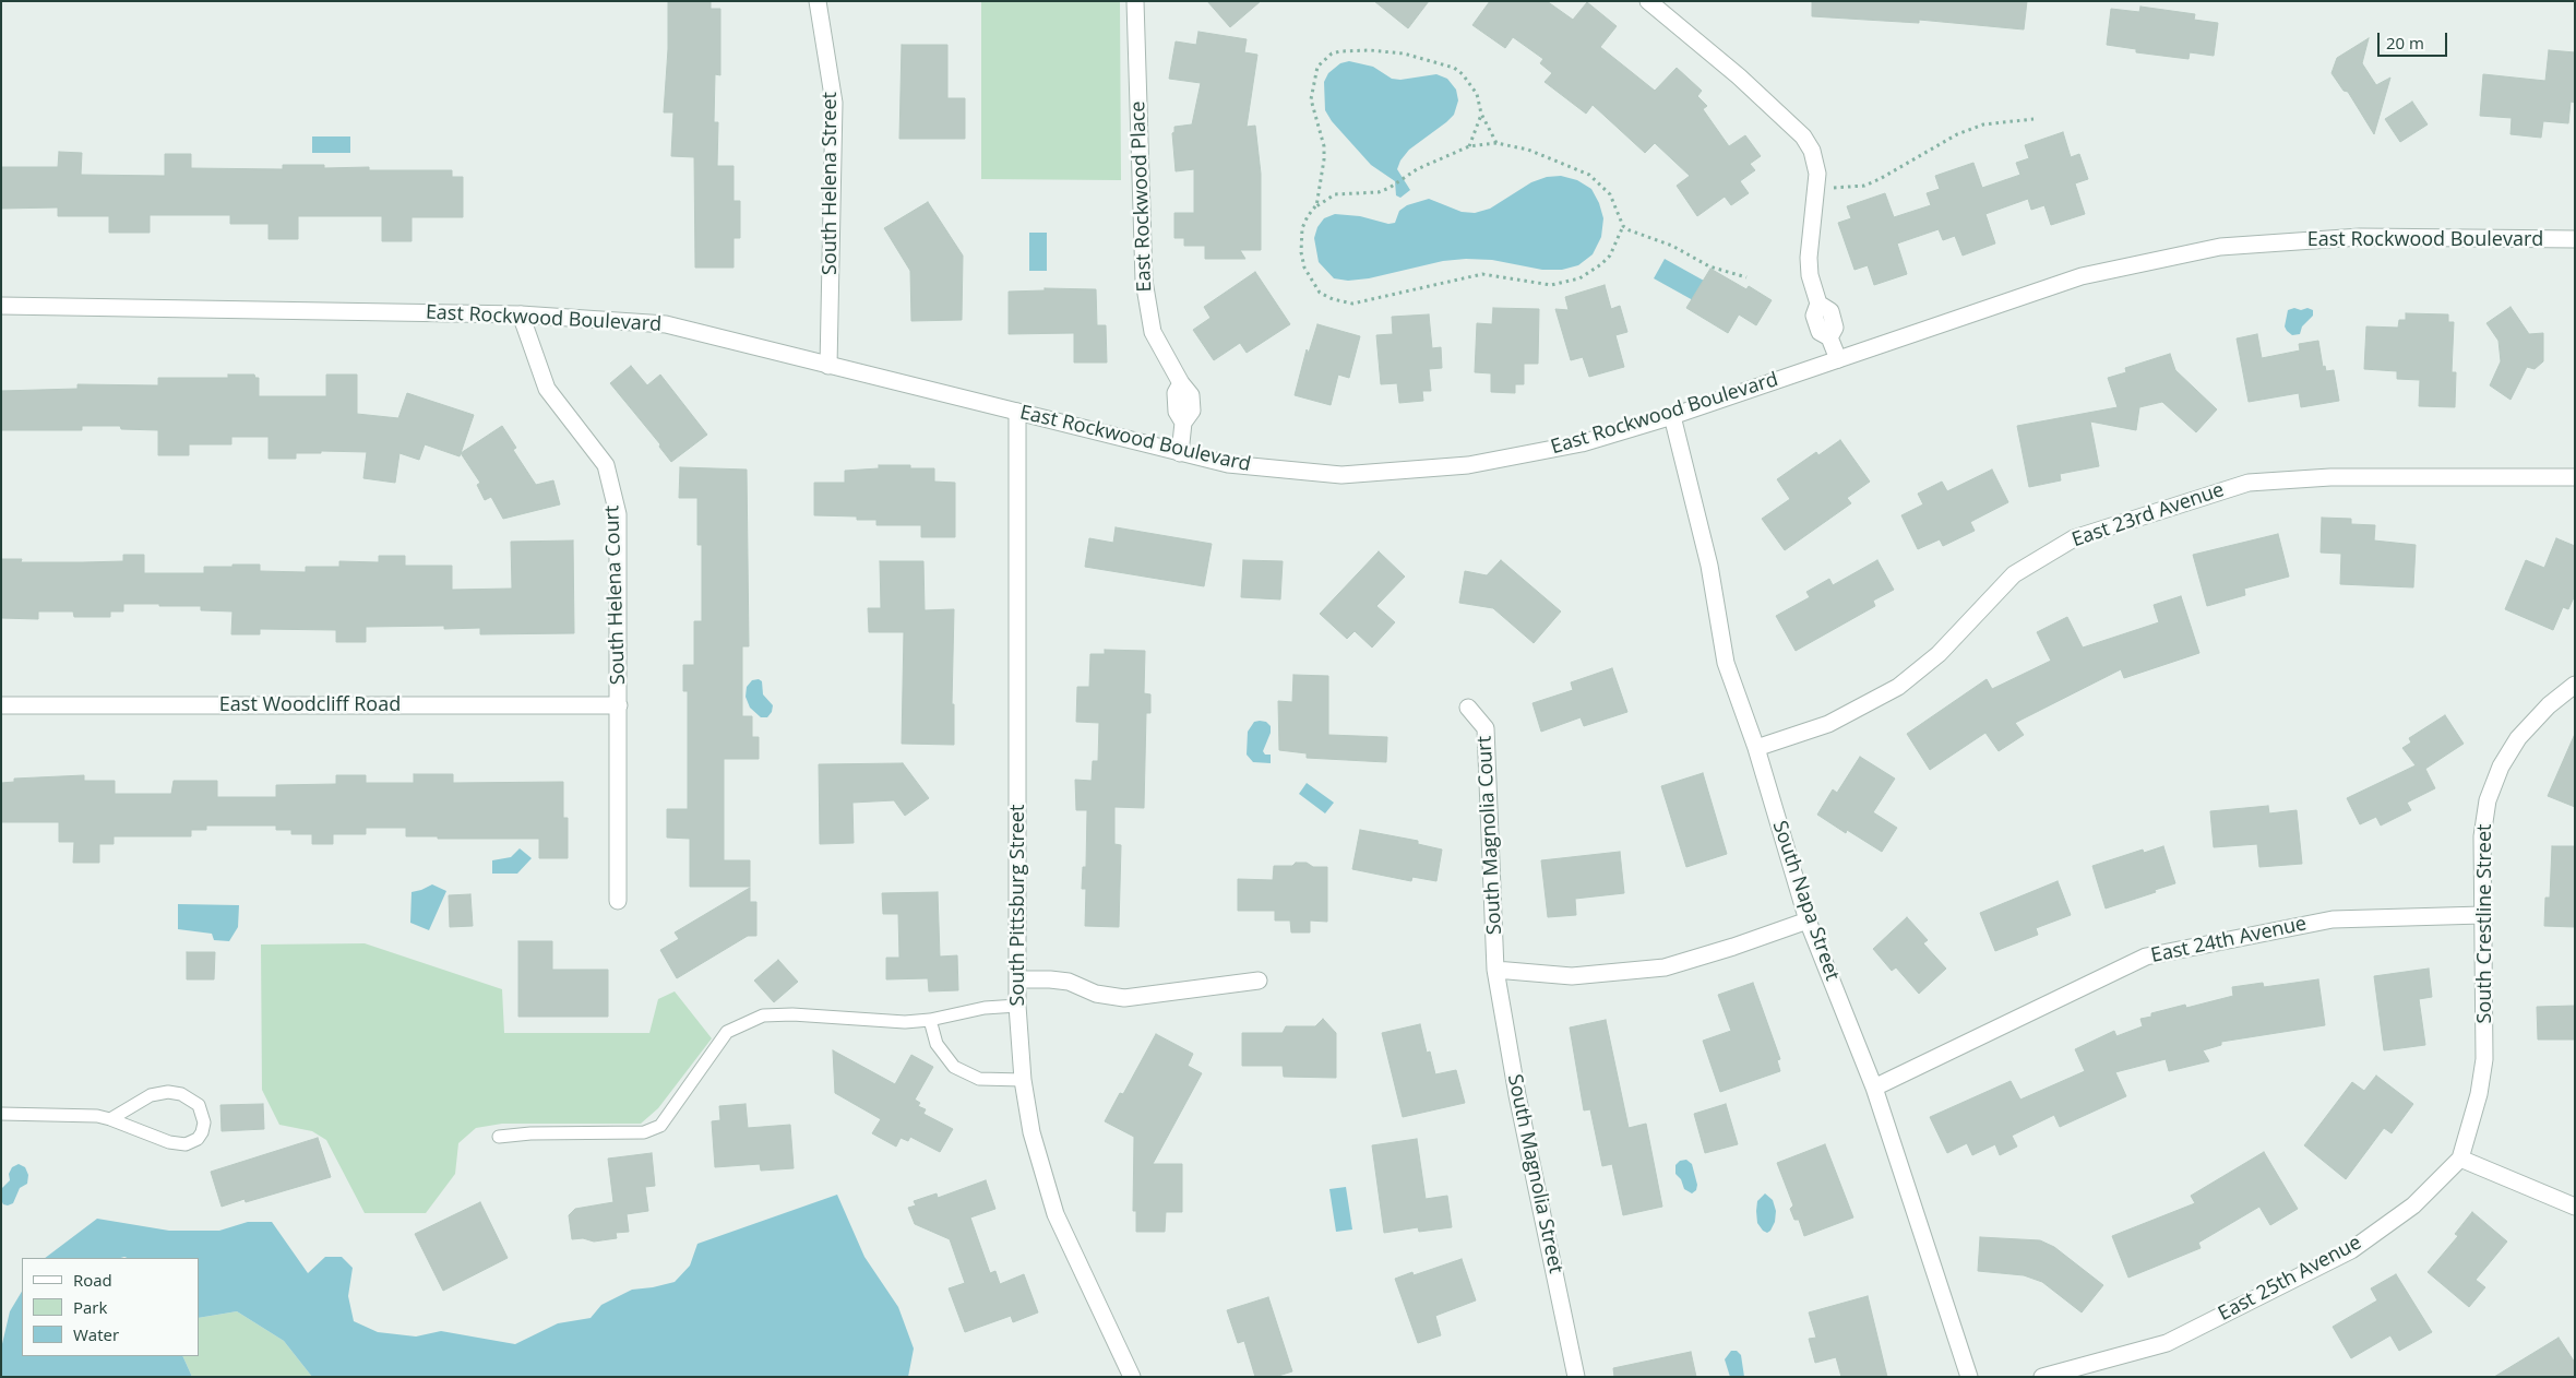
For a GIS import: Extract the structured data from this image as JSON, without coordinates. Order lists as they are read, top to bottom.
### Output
{
  "streets": {
    "street": [
      "South Helena Street",
      "East Rockwood Place",
      "East Rockwood Boulevard",
      "East 23rd Avenue",
      "South Helena Court",
      "East Woodcliff Road",
      "South Magnolia Court",
      "South Napa Street",
      "South Pittsburg Street",
      "South Crestline Street",
      "East 24th Avenue",
      "South Magnolia Street",
      "East 25th Avenue"
    ]
  },
  "crossings": [
    ["South Helena Street", "East Rockwood Boulevard"],
    ["East Rockwood Place", "East Rockwood Boulevard"],
    ["East Rockwood Boulevard", "South Helena Court"],
    ["East Rockwood Boulevard", "South Napa Street"],
    ["East Rockwood Boulevard", "South Pittsburg Street"],
    ["East 23rd Avenue", "South Napa Street"],
    ["South Helena Court", "East Woodcliff Road"],
    ["South Magnolia Court", "South Magnolia Street"],
    ["South Napa Street", "East 24th Avenue"],
    ["South Crestline Street", "East 24th Avenue"],
    ["South Crestline Street", "East 25th Avenue"]
  ],
  "legend": ["Road", "Park", "Water"],
  "scale_bar": "20 m"
}
